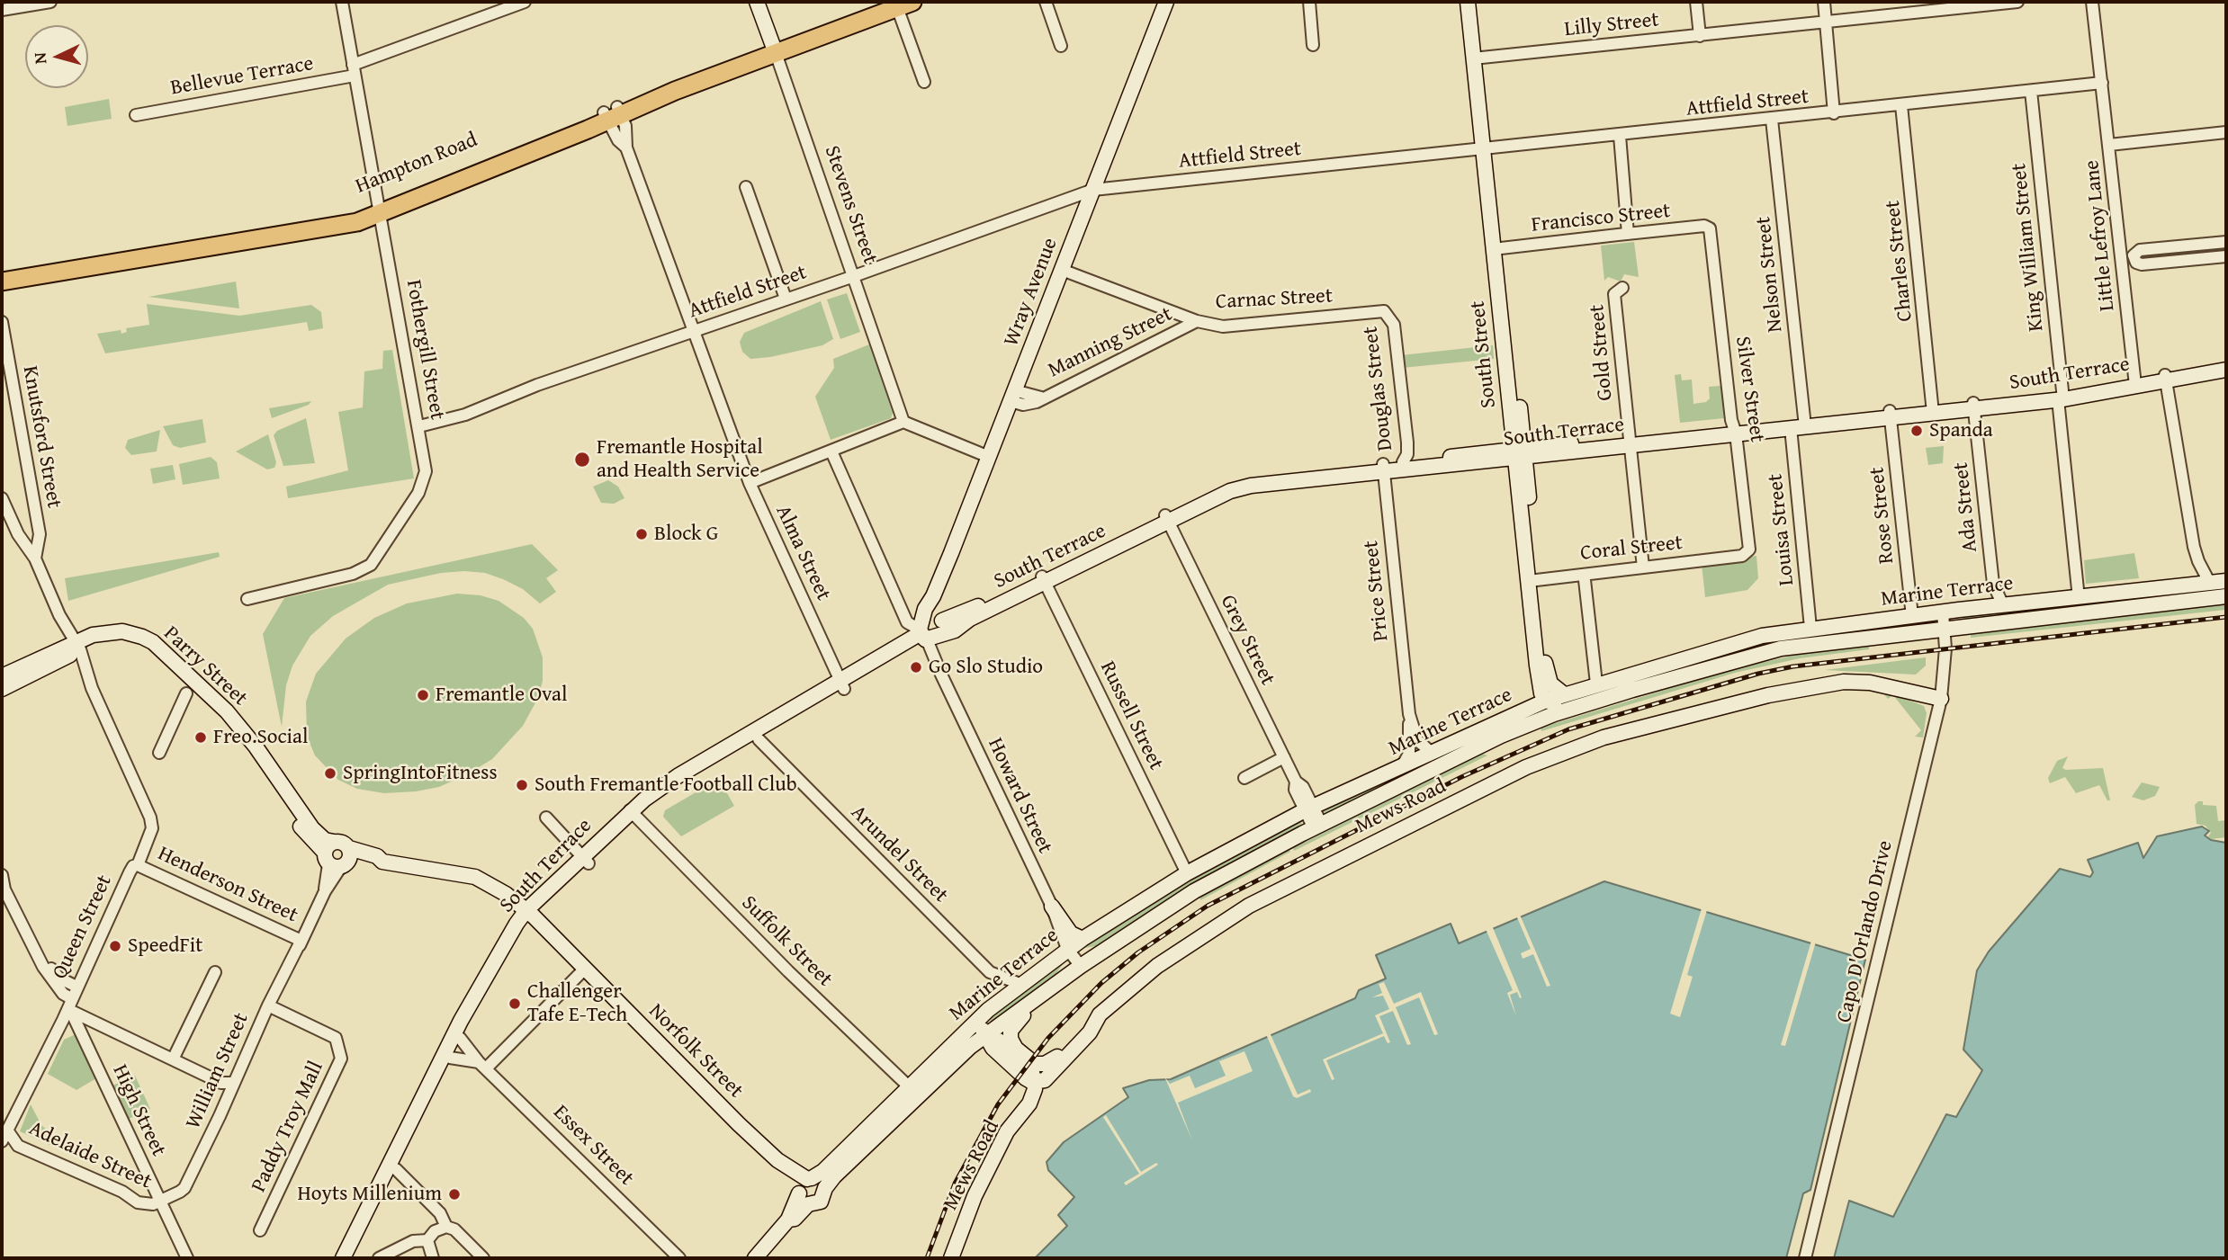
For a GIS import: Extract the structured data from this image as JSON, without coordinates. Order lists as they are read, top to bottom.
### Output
{
  "streets": {
    "main road": ["Hampton Road"],
    "street": [
      "Lilly Street",
      "Bellevue Terrace",
      "Attfield Street",
      "Stevens Street",
      "Francisco Street",
      "Little Lefroy Lane",
      "King William Street",
      "Charles Street",
      "Nelson Street",
      "Wray Avenue",
      "Carnac Street",
      "Manning Street",
      "Fothergill Street",
      "Gold Street",
      "South Street",
      "South Terrace",
      "Douglas Street",
      "Silver Street",
      "Knutsford Street",
      "Ada Street",
      "Rose Street",
      "Louisa Street",
      "Coral Street",
      "Alma Street",
      "Price Street",
      "Marine Terrace",
      "Grey Street",
      "Parry Street",
      "Russell Street",
      "Howard Street",
      "Mews Road",
      "Arundel Street",
      "Henderson Street",
      "Queen Street",
      "Capo D'Orlando Drive",
      "Suffolk Street",
      "Norfolk Street",
      "William Street",
      "High Street",
      "Paddy Troy Mall",
      "Essex Street",
      "Adelaide Street"
    ]
  },
  "crossings": [
    ["Lilly Street", "South Street"],
    ["Bellevue Terrace", "Fothergill Street"],
    ["Attfield Street", "Stevens Street"],
    ["Attfield Street", "Little Lefroy Lane"],
    ["Attfield Street", "King William Street"],
    ["Attfield Street", "Charles Street"],
    ["Attfield Street", "Nelson Street"],
    ["Attfield Street", "Wray Avenue"],
    ["Attfield Street", "Fothergill Street"],
    ["Attfield Street", "South Street"],
    ["Attfield Street", "Alma Street"],
    ["Hampton Road", "Stevens Street"],
    ["Hampton Road", "Fothergill Street"],
    ["Hampton Road", "Alma Street"],
    ["Francisco Street", "South Street"],
    ["Francisco Street", "Silver Street"],
    ["Little Lefroy Lane", "South Terrace"],
    ["King William Street", "South Terrace"],
    ["King William Street", "Marine Terrace"],
    ["Charles Street", "South Terrace"],
    ["Nelson Street", "South Terrace"],
    ["Nelson Street", "Louisa Street"],
    ["Wray Avenue", "Carnac Street"],
    ["Wray Avenue", "Manning Street"],
    ["Wray Avenue", "South Terrace"],
    ["Wray Avenue", "Howard Street"],
    ["Carnac Street", "Manning Street"],
    ["Carnac Street", "Douglas Street"],
    ["Gold Street", "South Terrace"],
    ["Gold Street", "Coral Street"],
    ["South Street", "South Terrace"],
    ["South Street", "Coral Street"],
    ["South Street", "Marine Terrace"],
    ["South Terrace", "Douglas Street"],
    ["South Terrace", "Silver Street"],
    ["South Terrace", "Ada Street"],
    ["South Terrace", "Rose Street"],
    ["South Terrace", "Louisa Street"],
    ["South Terrace", "Alma Street"],
    ["South Terrace", "Price Street"],
    ["South Terrace", "Grey Street"],
    ["South Terrace", "Russell Street"],
    ["South Terrace", "Howard Street"],
    ["South Terrace", "Arundel Street"],
    ["South Terrace", "Suffolk Street"],
    ["South Terrace", "Norfolk Street"],
    ["South Terrace", "Essex Street"],
    ["Silver Street", "Coral Street"],
    ["Ada Street", "Marine Terrace"],
    ["Rose Street", "Marine Terrace"],
    ["Louisa Street", "Marine Terrace"],
    ["Price Street", "Marine Terrace"],
    ["Marine Terrace", "Grey Street"],
    ["Marine Terrace", "Russell Street"],
    ["Marine Terrace", "Howard Street"],
    ["Marine Terrace", "Arundel Street"],
    ["Marine Terrace", "Capo D'Orlando Drive"],
    ["Marine Terrace", "Suffolk Street"],
    ["Marine Terrace", "Norfolk Street"],
    ["Parry Street", "William Street"],
    ["Mews Road", "Capo D'Orlando Drive"],
    ["Henderson Street", "Queen Street"],
    ["Henderson Street", "William Street"],
    ["Queen Street", "High Street"],
    ["Queen Street", "Adelaide Street"],
    ["William Street", "High Street"],
    ["William Street", "Paddy Troy Mall"],
    ["William Street", "Adelaide Street"],
    ["High Street", "Adelaide Street"]
  ],
  "places": [
    "Spanda",
    "Fremantle Hospital and Health Service",
    "Block G",
    "Go Slo Studio",
    "Fremantle Oval",
    "Freo.Social",
    "SpringIntoFitness",
    "South Fremantle Football Club",
    "SpeedFit",
    "Challenger Tafe E-Tech",
    "Hoyts Millenium"
  ],
  "north": "left"
}
